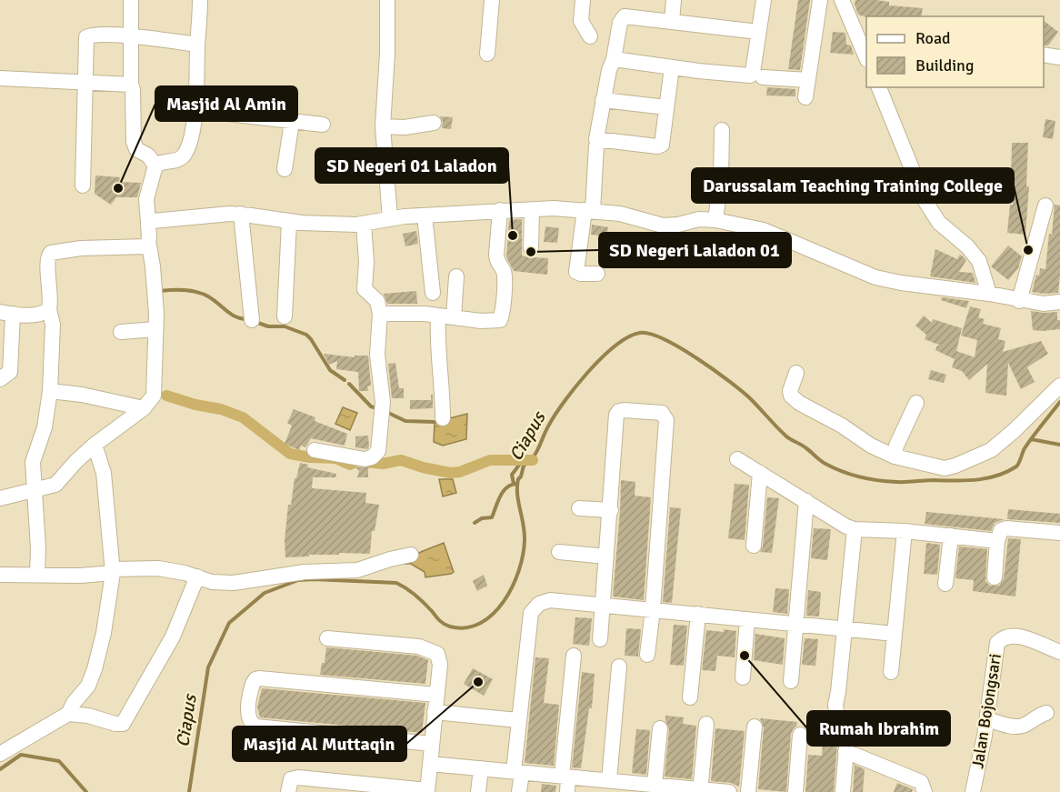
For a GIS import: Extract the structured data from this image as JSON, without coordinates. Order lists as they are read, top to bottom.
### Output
{
  "streets": {
    "street": ["Jalan Bojongsari"]
  },
  "water": ["Ciapus"],
  "places": [
    "Masjid Al Amin",
    "SD Negeri 01 Laladon",
    "Darussalam Teaching Training College",
    "SD Negeri Laladon 01",
    "Rumah Ibrahim",
    "Masjid Al Muttaqin"
  ],
  "legend": ["Road", "Building"]
}
